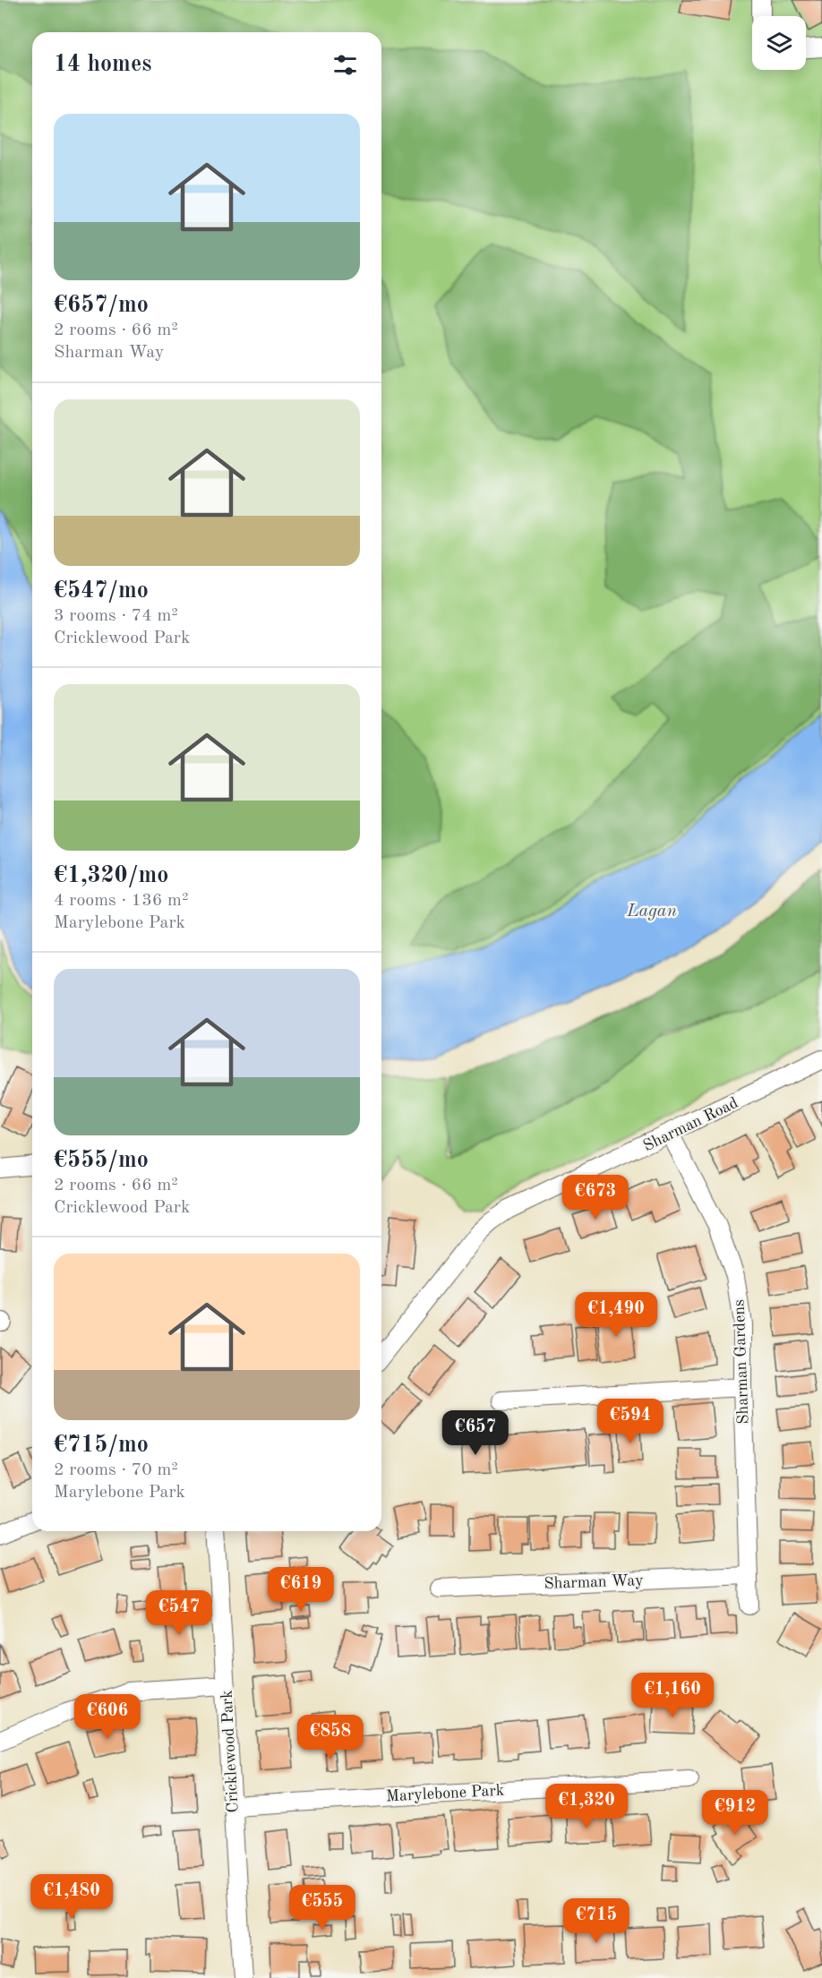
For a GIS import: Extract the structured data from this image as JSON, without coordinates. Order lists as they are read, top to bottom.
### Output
{
  "streets": {
    "street": [
      "Sharman Road",
      "Sharman Gardens",
      "Sharman Way",
      "Cricklewood Park",
      "Marylebone Park"
    ]
  },
  "crossings": [
    ["Sharman Road", "Sharman Gardens"],
    ["Sharman Gardens", "Sharman Way"],
    ["Cricklewood Park", "Marylebone Park"]
  ],
  "water": ["Lagan"],
  "page": {
    "heading": "14 homes",
    "list": [
      {
        "name": "€657/mo",
        "note": "2 rooms · 66 m² · Sharman Way"
      },
      {
        "name": "€547/mo",
        "note": "3 rooms · 74 m² · Cricklewood Park"
      },
      {
        "name": "€1,320/mo",
        "note": "4 rooms · 136 m² · Marylebone Park"
      },
      {
        "name": "€555/mo",
        "note": "2 rooms · 66 m² · Cricklewood Park"
      },
      {
        "name": "€715/mo",
        "note": "2 rooms · 70 m² · Marylebone Park"
      }
    ],
    "price": [
      "€673",
      "€1,490",
      "€594",
      "€657",
      "€619",
      "€547",
      "€1,160",
      "€606",
      "€858",
      "€1,320",
      "€912",
      "€1,480",
      "€555",
      "€715"
    ]
  }
}
